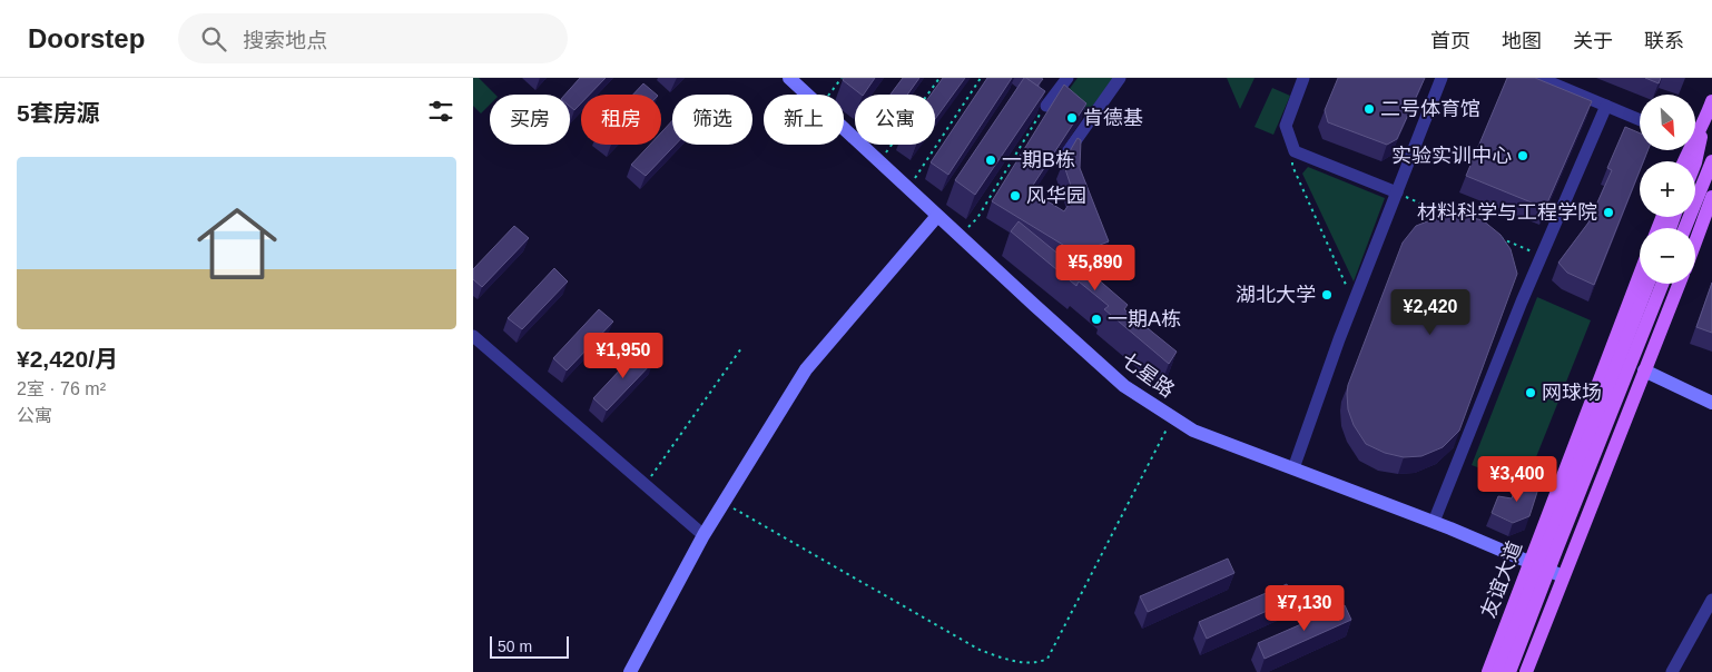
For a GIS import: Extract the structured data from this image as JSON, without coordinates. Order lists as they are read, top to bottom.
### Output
{
  "streets": {
    "main road": ["友谊大道"],
    "street": ["七星路"]
  },
  "crossings": [
    ["七星路", "友谊大道"]
  ],
  "places": [
    "二号体育馆",
    "肯德基",
    "实验实训中心",
    "一期B栋",
    "风华园",
    "材料科学与工程学院",
    "湖北大学",
    "一期A栋",
    "网球场"
  ],
  "scale_bar": "50 m",
  "north": "bottom right",
  "page": {
    "header": "Doorstep",
    "search": "搜索地点",
    "nav": [
      "首页",
      "地图",
      "关于",
      "联系"
    ],
    "heading": "5套房源",
    "map_buttons": ["+", "−"],
    "chip": [
      "买房",
      "租房",
      "筛选",
      "新上",
      "公寓"
    ],
    "list": [
      {
        "name": "¥2,420/月",
        "note": "2室 · 76 m² · 公寓"
      }
    ],
    "price": [
      "¥5,890",
      "¥2,420",
      "¥1,950",
      "¥3,400",
      "¥7,130"
    ],
    "scale": "50 m"
  }
}
